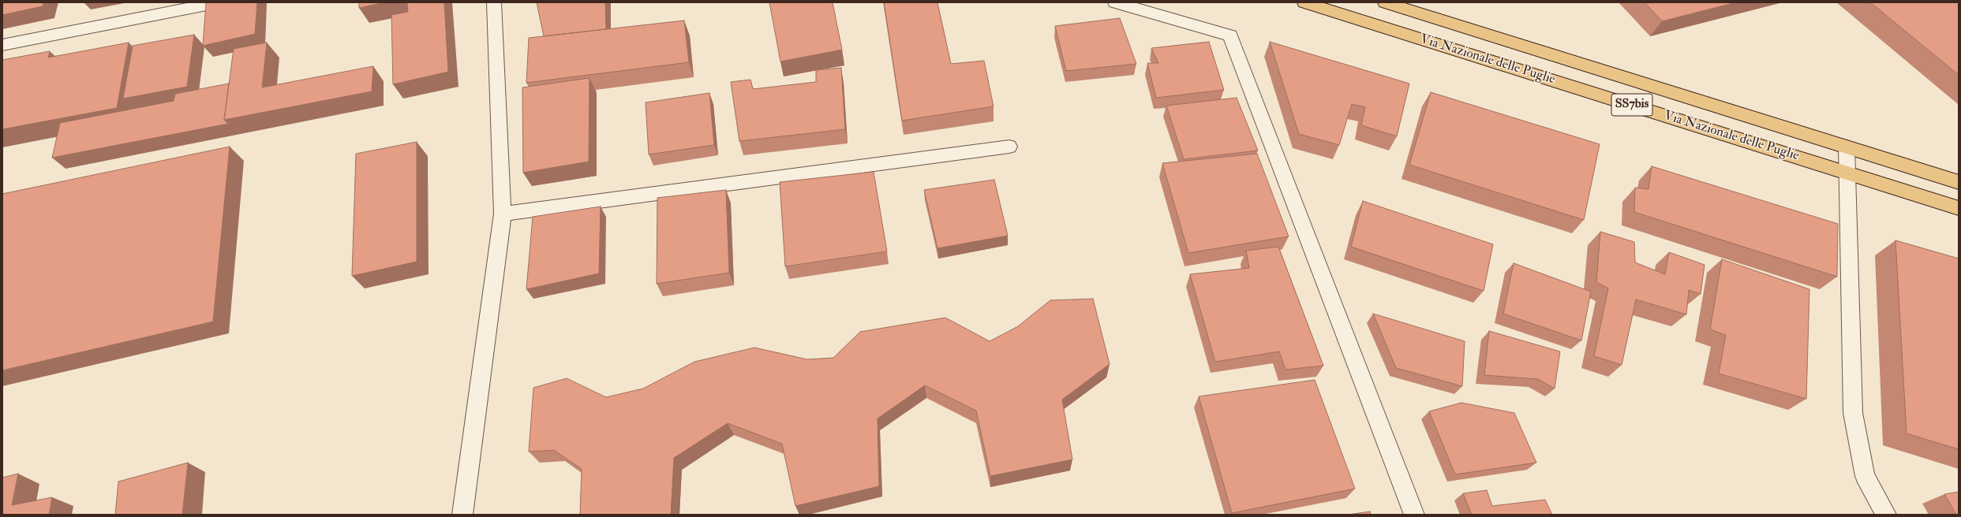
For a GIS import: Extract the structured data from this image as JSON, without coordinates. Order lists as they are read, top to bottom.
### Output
{
  "streets": {
    "main road": ["Via Nazionale delle Puglie", "SS7bis"]
  }
}
